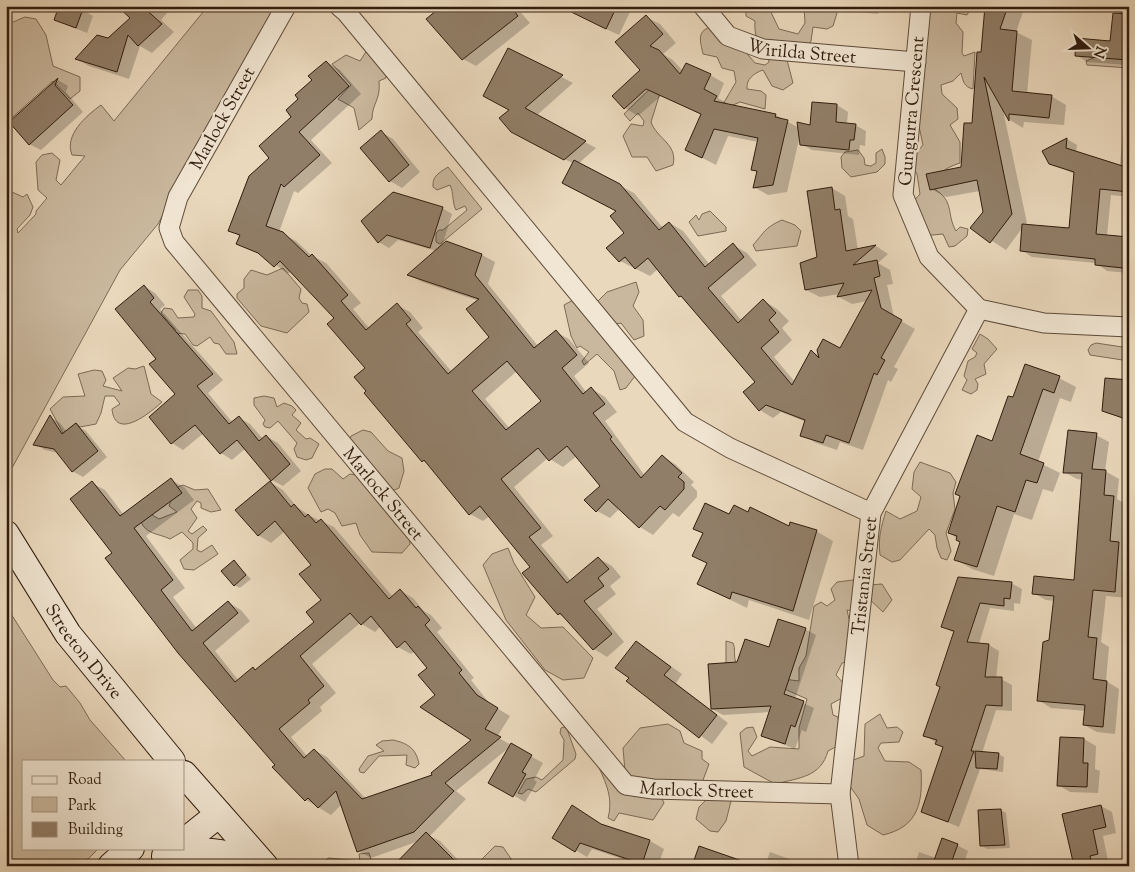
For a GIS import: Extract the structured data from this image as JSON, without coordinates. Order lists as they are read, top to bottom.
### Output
{
  "streets": {
    "main road": ["Streeton Drive"],
    "street": [
      "Wirilda Street",
      "Gungurra Crescent",
      "Marlock Street",
      "Tristania Street"
    ]
  },
  "crossings": [
    ["Wirilda Street", "Gungurra Crescent"],
    ["Gungurra Crescent", "Tristania Street"],
    ["Marlock Street", "Tristania Street"]
  ],
  "legend": ["Road", "Park", "Building"],
  "north": "right"
}
